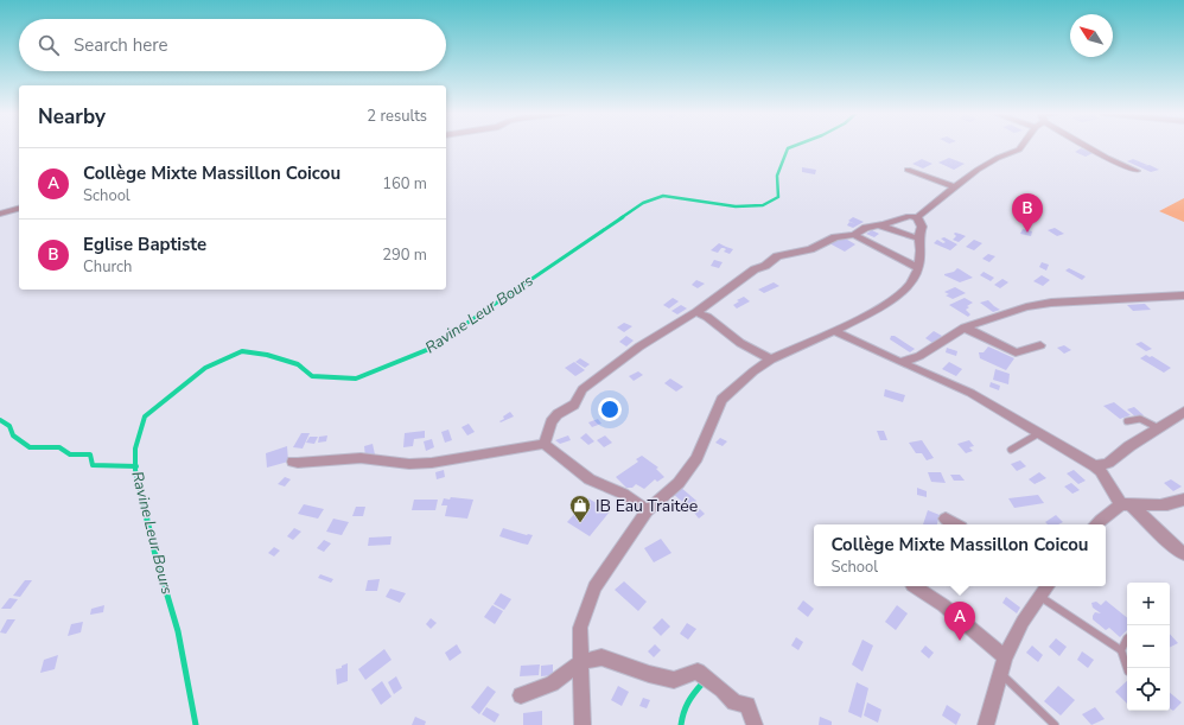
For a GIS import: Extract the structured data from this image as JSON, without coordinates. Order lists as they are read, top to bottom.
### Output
{
  "water": ["Ravine Leur Bours"],
  "places": {
    "shop": ["IB Eau Traitée"]
  },
  "north": "top left",
  "page": {
    "search": "Search here",
    "heading": ["Nearby", "2 results"],
    "list": [
      {
        "mark": "A",
        "name": "Collège Mixte Massillon Coicou",
        "note": "School",
        "value": "160 m"
      },
      {
        "mark": "B",
        "name": "Eglise Baptiste",
        "note": "Church",
        "value": "290 m"
      }
    ],
    "pins": ["B", "A"],
    "popup": ["Collège Mixte Massillon Coicou", "School"],
    "map_buttons": ["+", "−"]
  }
}
